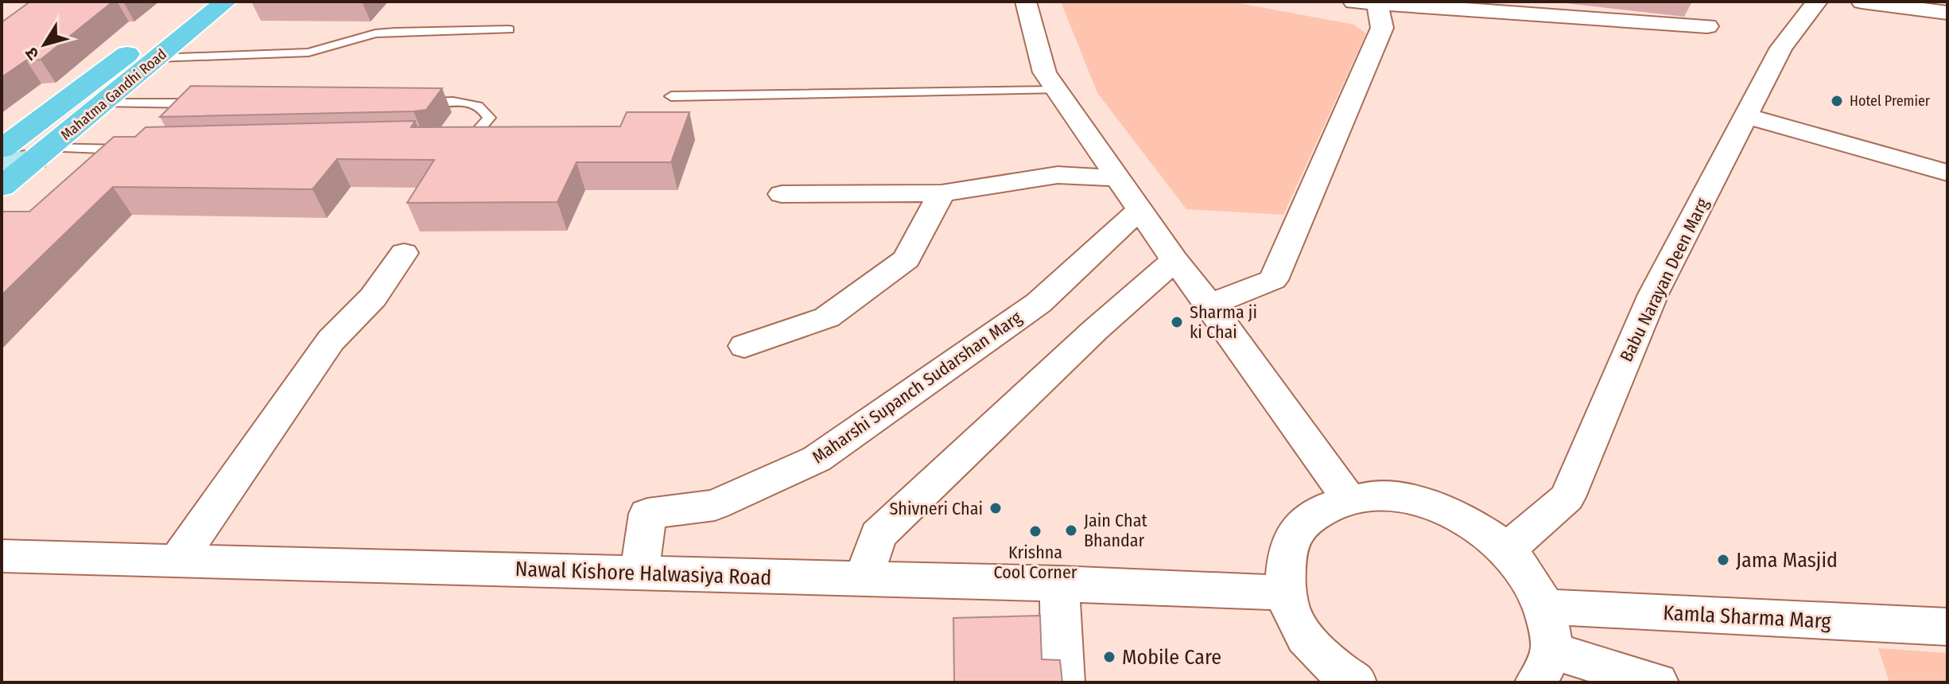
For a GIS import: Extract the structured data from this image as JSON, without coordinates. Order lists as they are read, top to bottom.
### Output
{
  "streets": {
    "main road": ["Mahatma Gandhi Road"],
    "street": [
      "Babu Narayan Deen Marg",
      "Maharshi Supanch Sudarshan Marg",
      "Nawal Kishore Halwasiya Road",
      "Kamla Sharma Marg"
    ]
  },
  "crossings": [
    ["Maharshi Supanch Sudarshan Marg", "Nawal Kishore Halwasiya Road"]
  ],
  "places": [
    "Hotel Premier",
    "Sharma ji ki Chai",
    "Shivneri Chai",
    "Jain Chat Bhandar",
    "Krishna Cool Corner",
    "Jama Masjid",
    "Mobile Care"
  ],
  "north": "bottom left"
}
